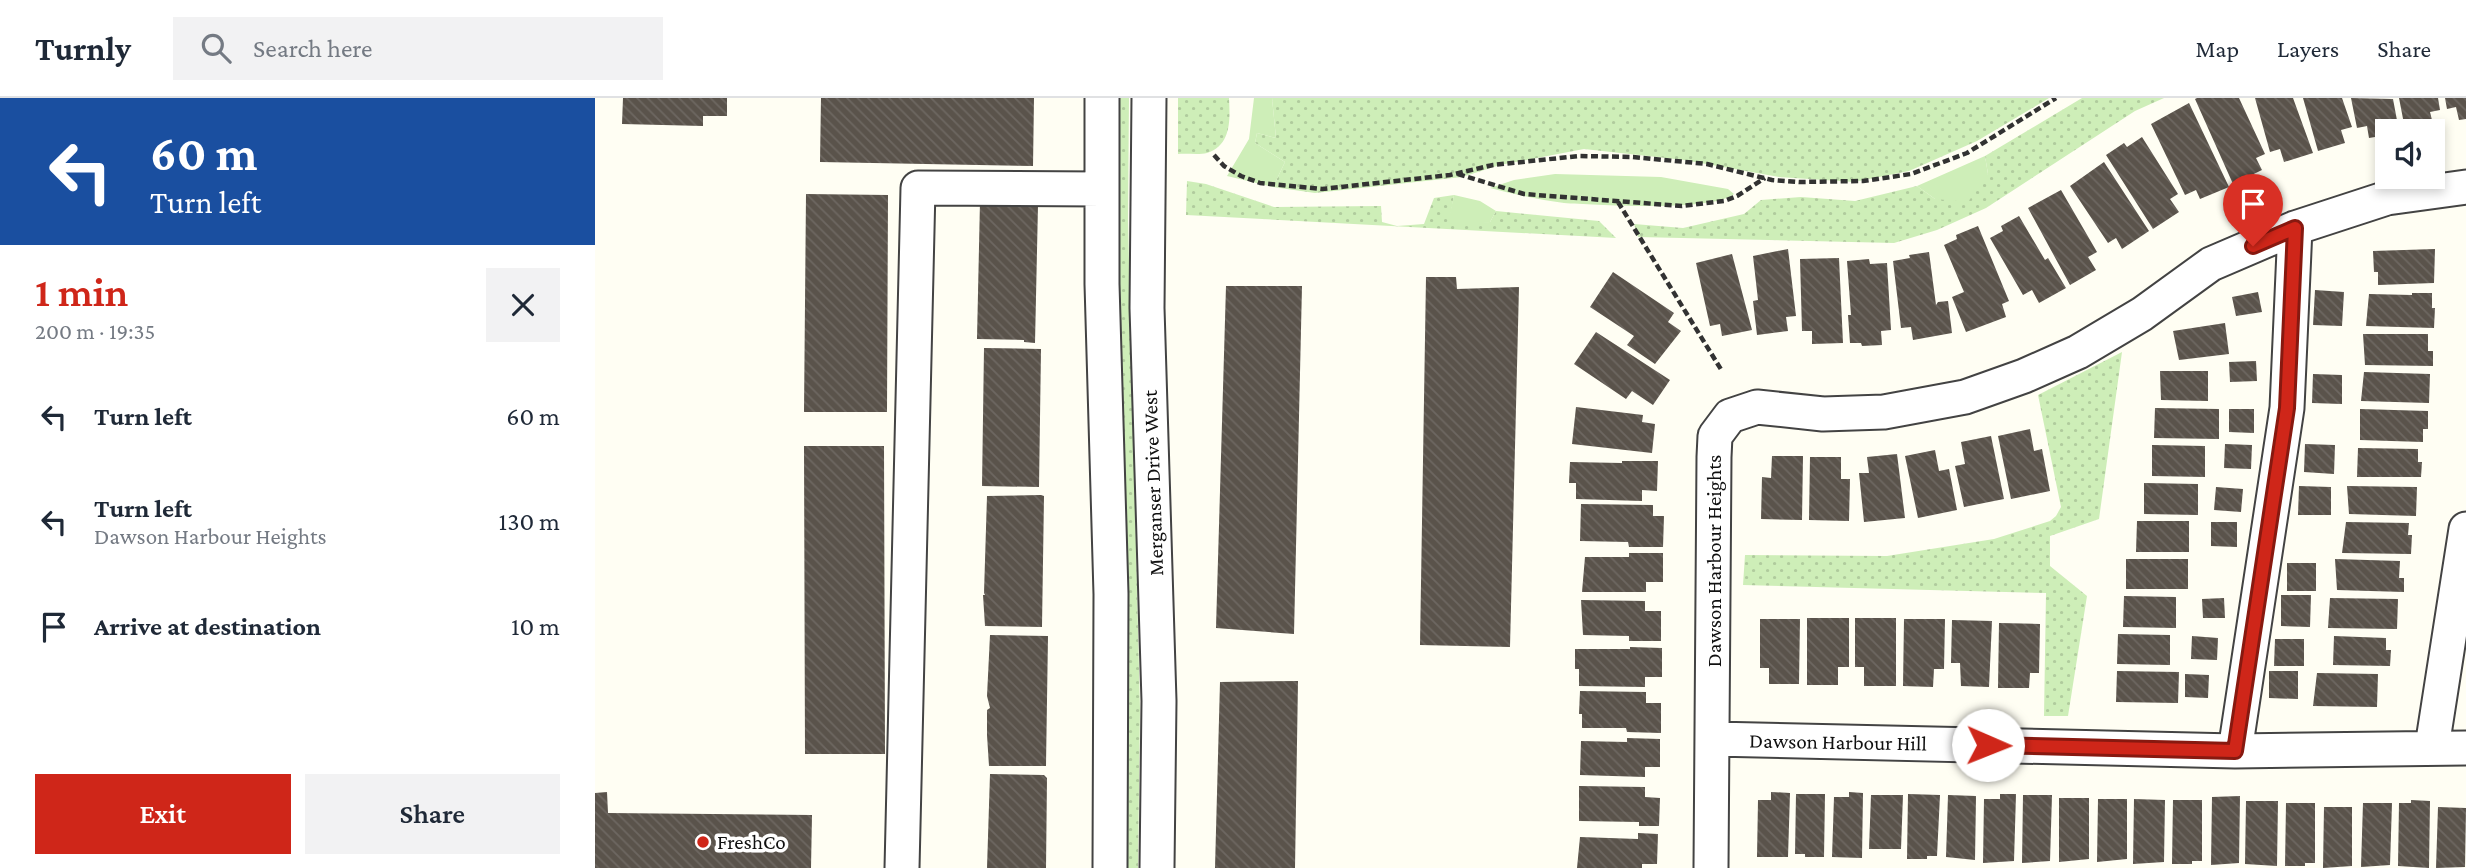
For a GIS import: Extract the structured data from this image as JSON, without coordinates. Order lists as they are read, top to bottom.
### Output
{
  "streets": {
    "street": ["Merganser Drive West", "Dawson Harbour Heights", "Dawson Harbour Hill"]
  },
  "crossings": [
    ["Dawson Harbour Heights", "Dawson Harbour Hill"]
  ],
  "places": ["FreshCo"],
  "page": {
    "header": "Turnly",
    "search": "Search here",
    "nav": ["Map", "Layers", "Share"],
    "turn": ["60 m", "Turn left"],
    "heading": ["1 min", "200 m · 19:35"],
    "list": [
      {
        "name": "Turn left",
        "value": "60 m"
      },
      {
        "name": "Turn left",
        "note": "Dawson Harbour Heights",
        "value": "130 m"
      },
      {
        "name": "Arrive at destination",
        "value": "10 m"
      }
    ],
    "buttons": ["Exit", "Share"]
  }
}
